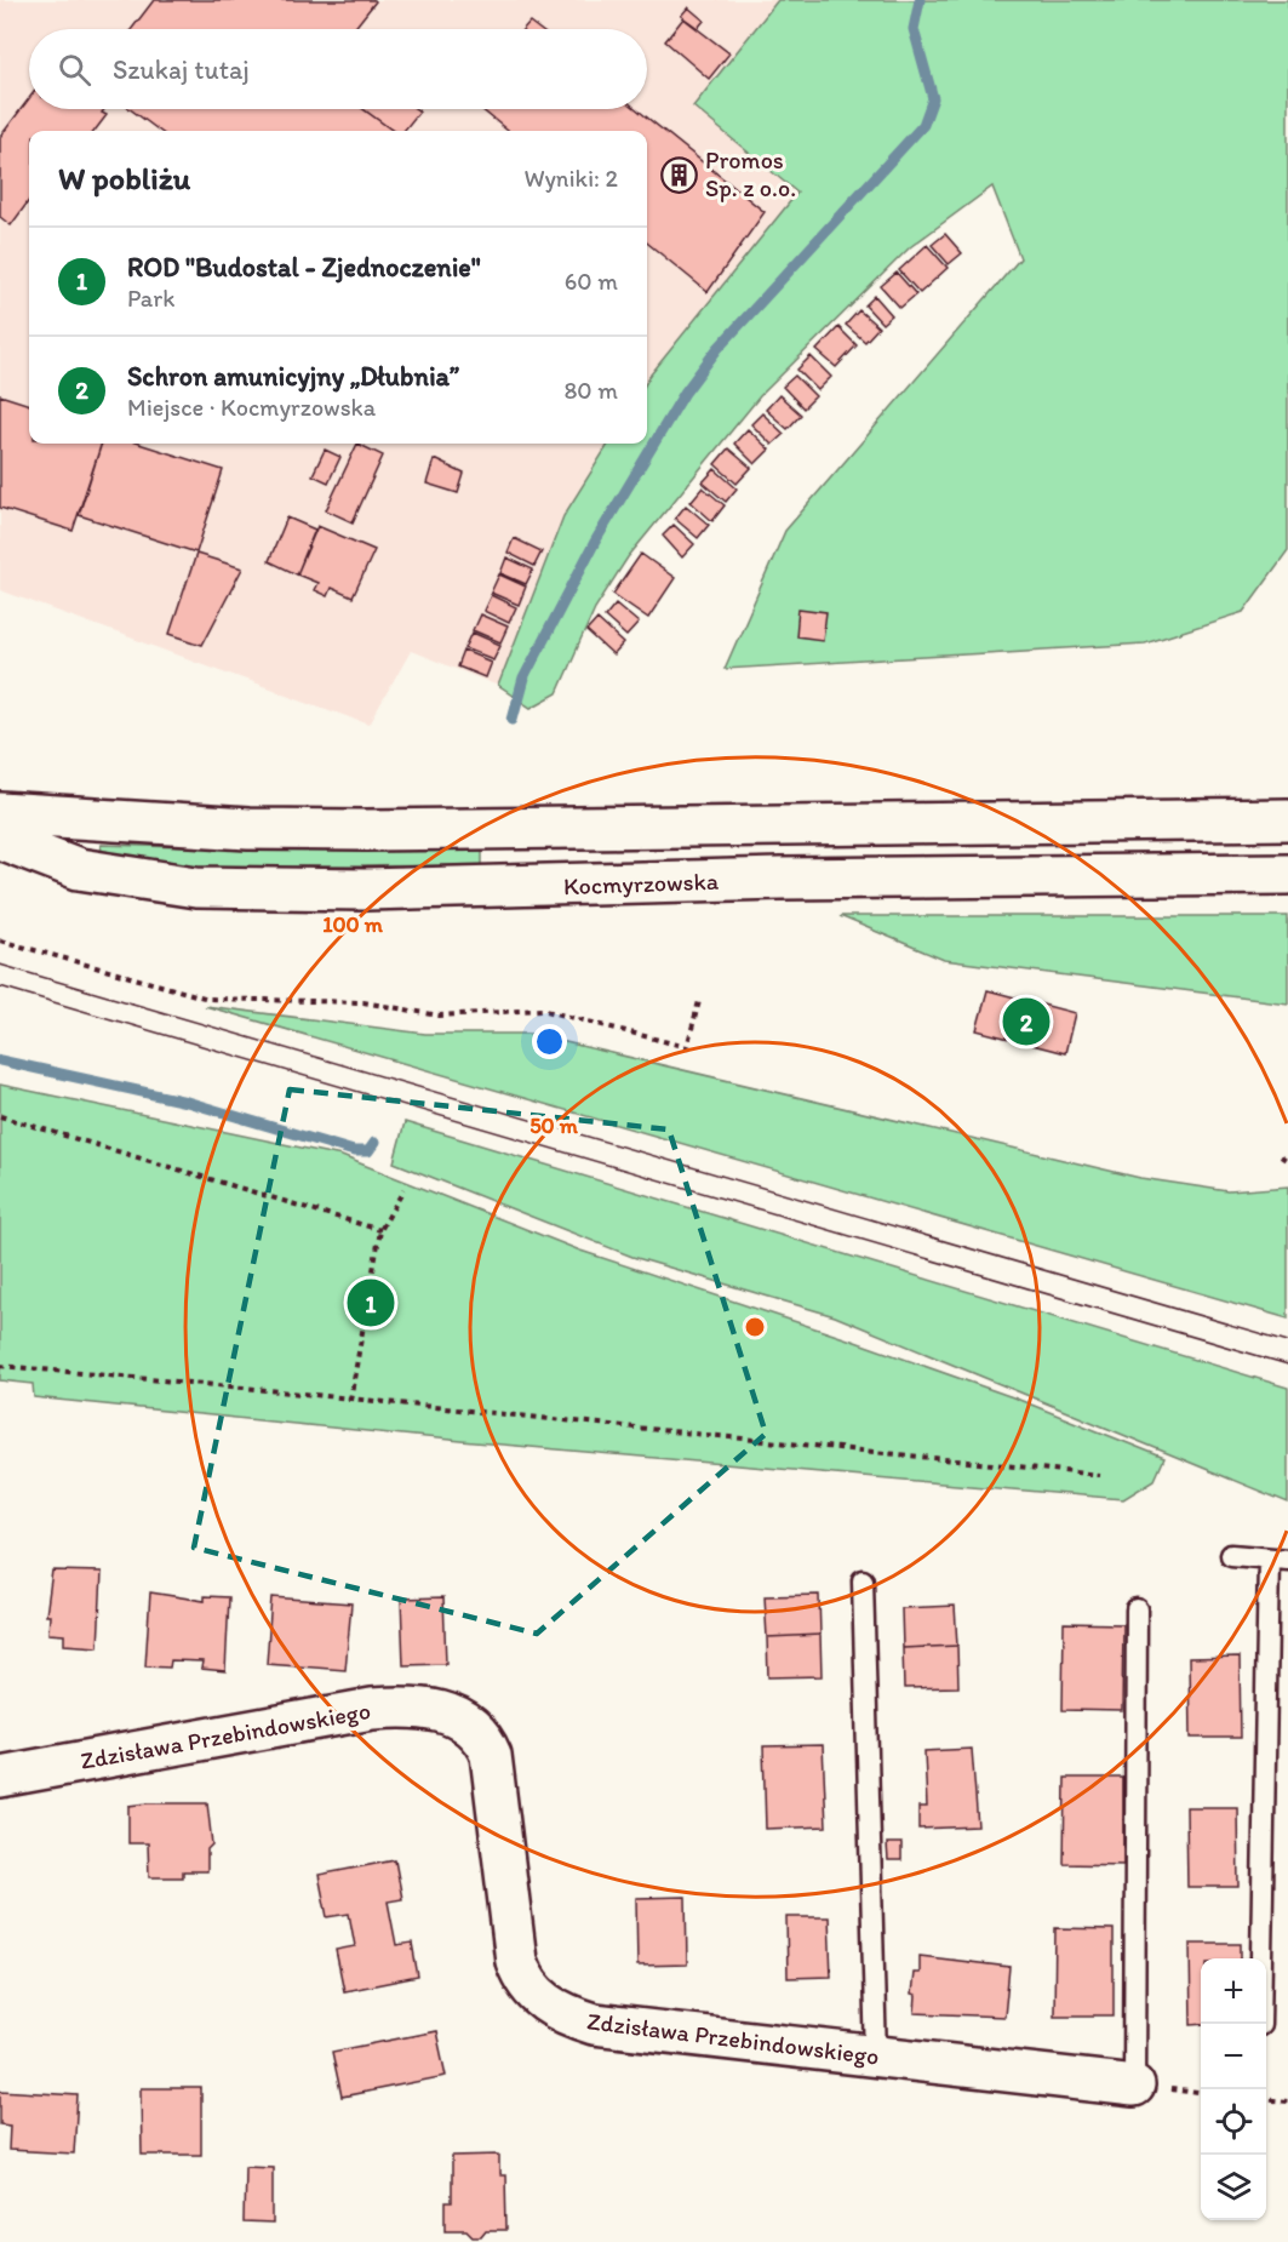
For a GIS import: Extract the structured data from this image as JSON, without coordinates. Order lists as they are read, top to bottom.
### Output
{
  "streets": {
    "main road": ["Kocmyrzowska", "Zdzisława Przebindowskiego"]
  },
  "places": {
    "building": ["Promos Sp. z o.o."]
  },
  "page": {
    "search": "Szukaj tutaj",
    "heading": ["W pobliżu", "Wyniki: 2"],
    "list": [
      {
        "mark": "1",
        "name": "ROD \"Budostal - Zjednoczenie\"",
        "note": "Park",
        "value": "60 m"
      },
      {
        "mark": "2",
        "name": "Schron amunicyjny „Dłubnia”",
        "note": "Miejsce · Kocmyrzowska",
        "value": "80 m"
      }
    ],
    "pins": ["2", "1"],
    "map_buttons": ["+", "−"]
  },
  "rings": ["100 m", "50 m"]
}
